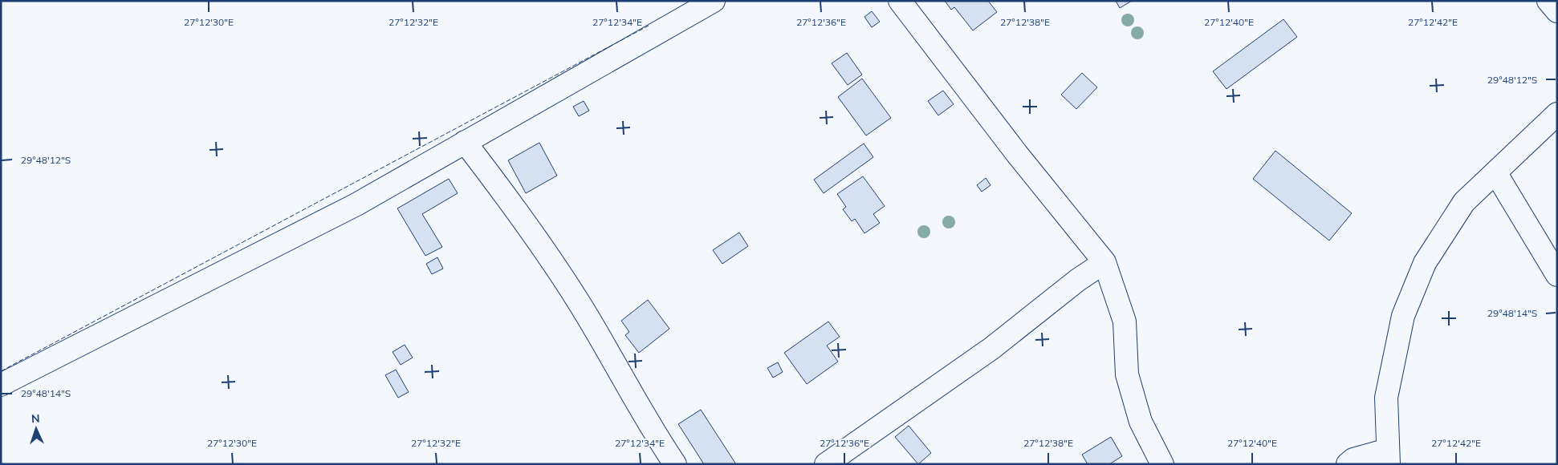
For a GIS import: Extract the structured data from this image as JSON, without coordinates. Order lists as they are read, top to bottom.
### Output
{
  "north": "top",
  "coordinates": [
    "27°12'30\"E",
    "27°12'32\"E",
    "27°12'34\"E",
    "27°12'36\"E",
    "27°12'38\"E",
    "27°12'40\"E",
    "27°12'42\"E",
    "29°48'12\"S",
    "29°48'14\"S"
  ]
}
